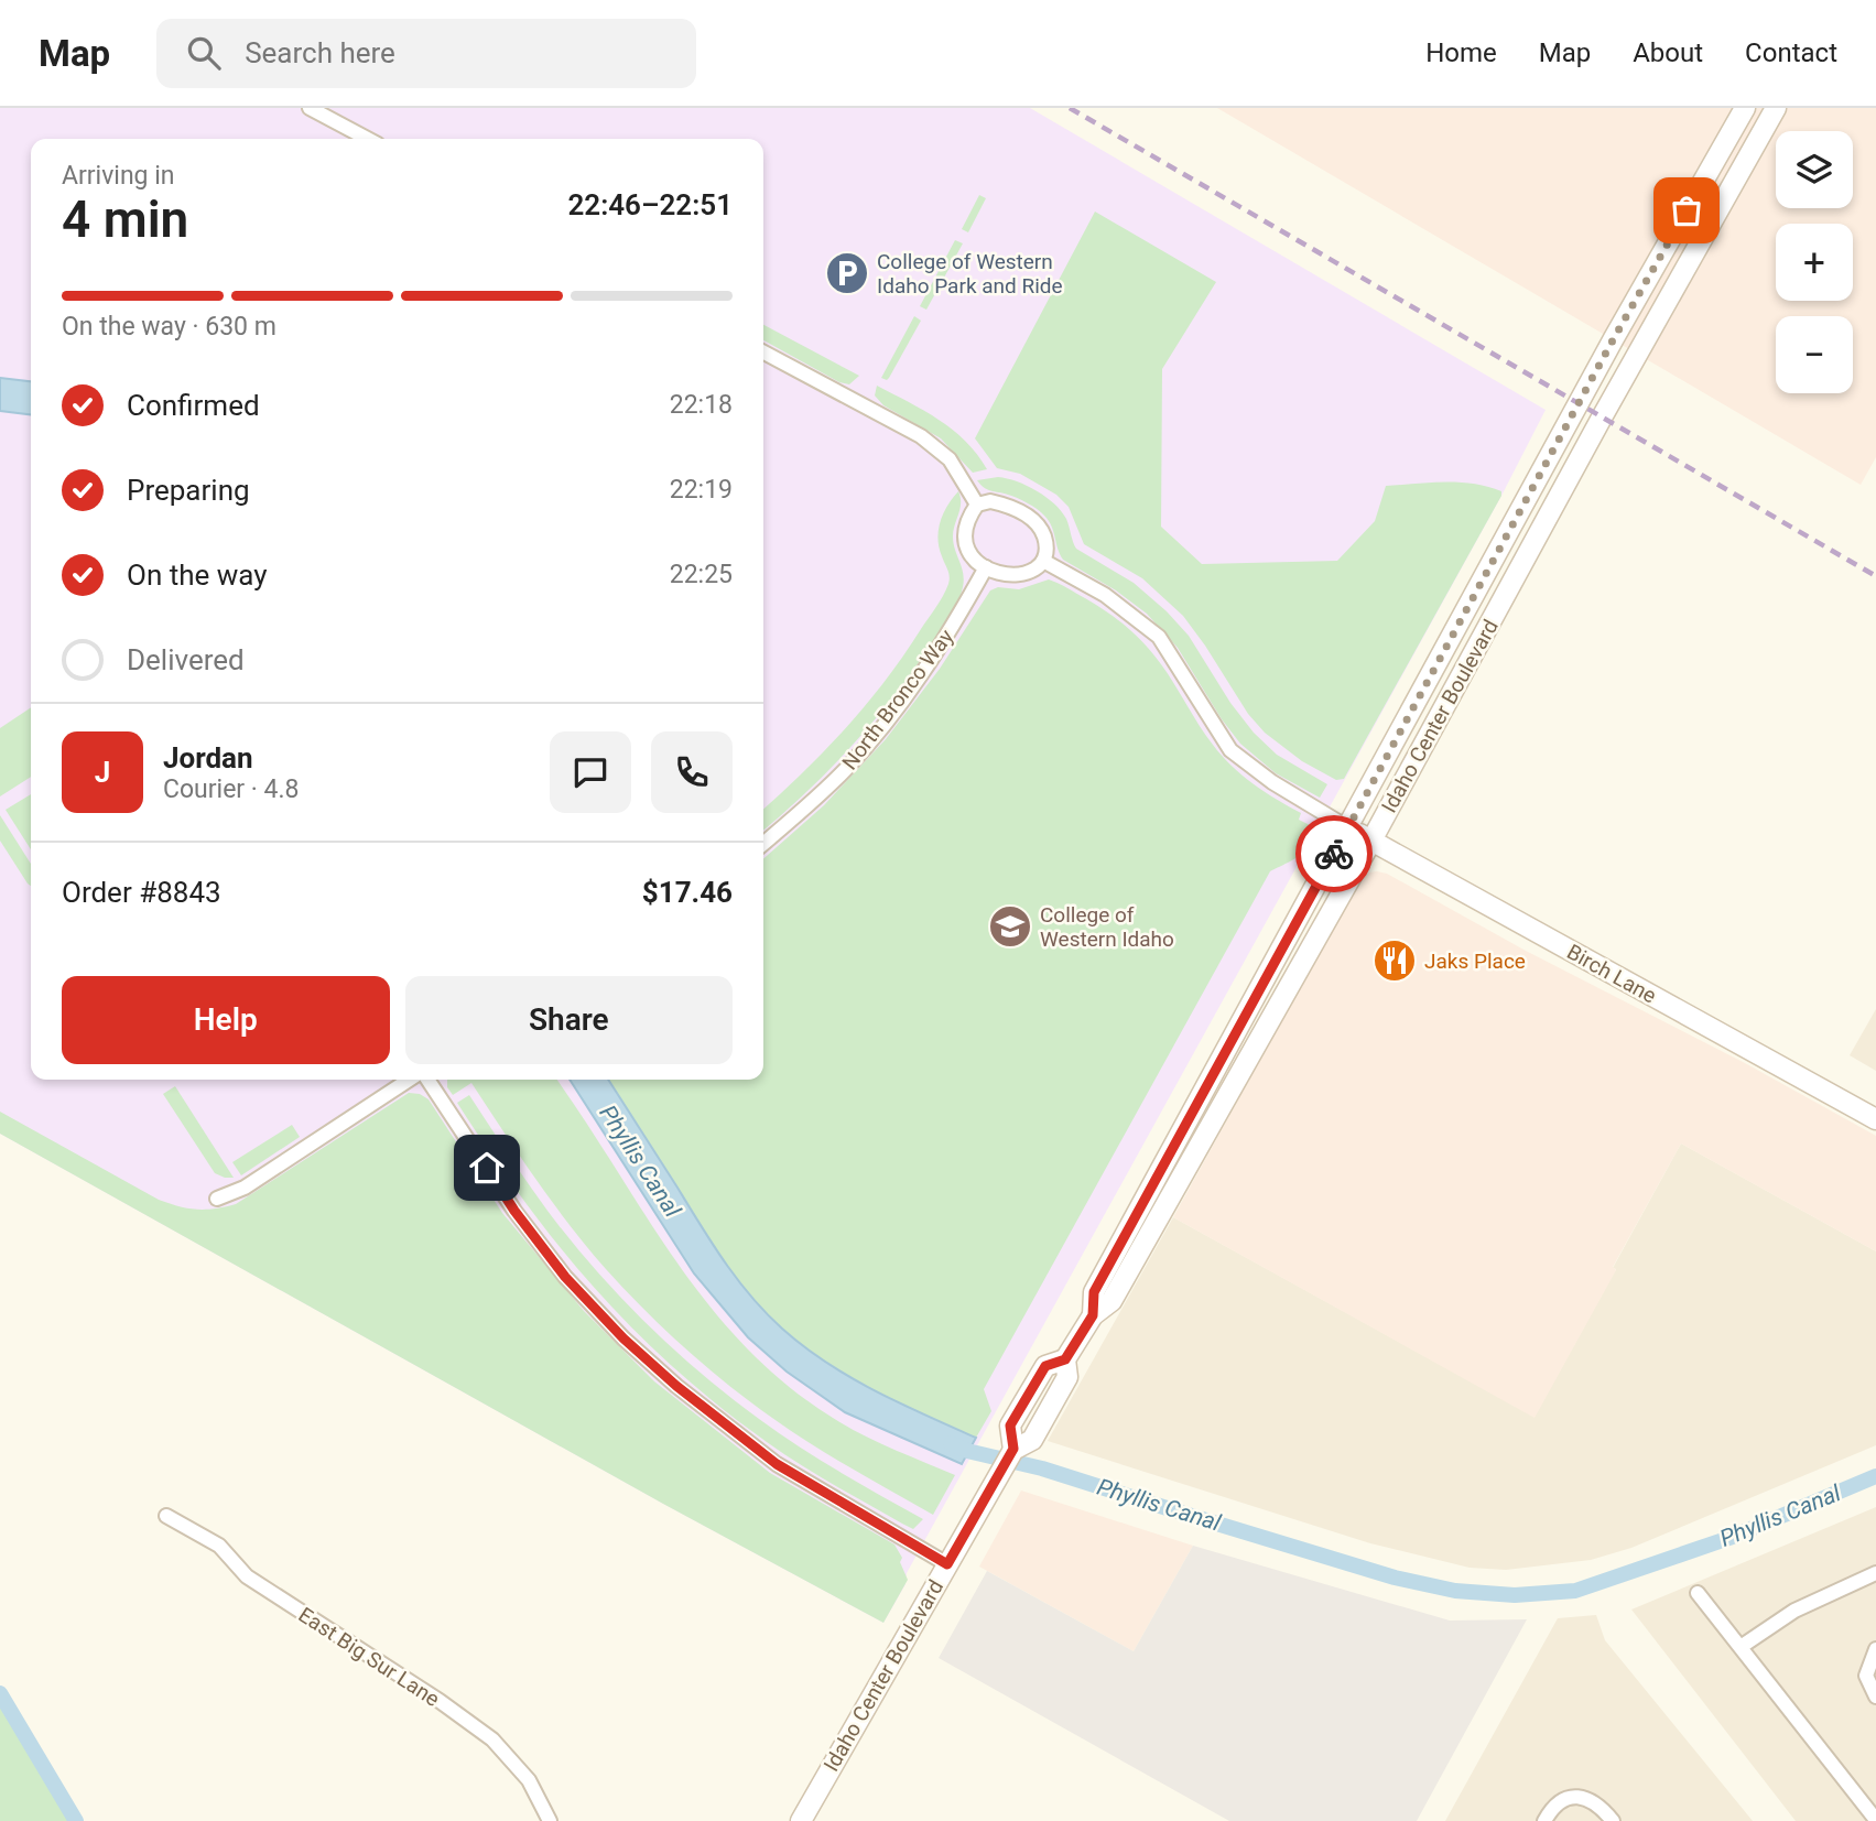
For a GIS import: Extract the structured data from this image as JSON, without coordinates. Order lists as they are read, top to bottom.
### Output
{
  "streets": {
    "main road": ["Idaho Center Boulevard", "Birch Lane"],
    "street": ["North Bronco Way", "East Big Sur Lane"]
  },
  "crossings": [
    ["Idaho Center Boulevard", "Birch Lane"]
  ],
  "water": ["Phyllis Canal"],
  "places": {
    "parking": ["College of Western Idaho Park and Ride"],
    "school or university": ["College of Western Idaho"],
    "restaurant": ["Jaks Place"]
  },
  "page": {
    "header": "Map",
    "search": "Search here",
    "nav": [
      "Home",
      "Map",
      "About",
      "Contact"
    ],
    "map_buttons": ["+", "−"],
    "heading": ["4 min", "Arriving in", "22:46–22:51"],
    "panel": [
      "Jordan",
      "Courier · 4.8",
      "Order #8843",
      "$17.46"
    ],
    "bar": "On the way · 630 m",
    "list": [
      ["Confirmed", "22:18"],
      ["Preparing", "22:19"],
      ["On the way", "22:25"],
      "Delivered"
    ],
    "round": "J",
    "buttons": ["Help", "Share"]
  }
}
